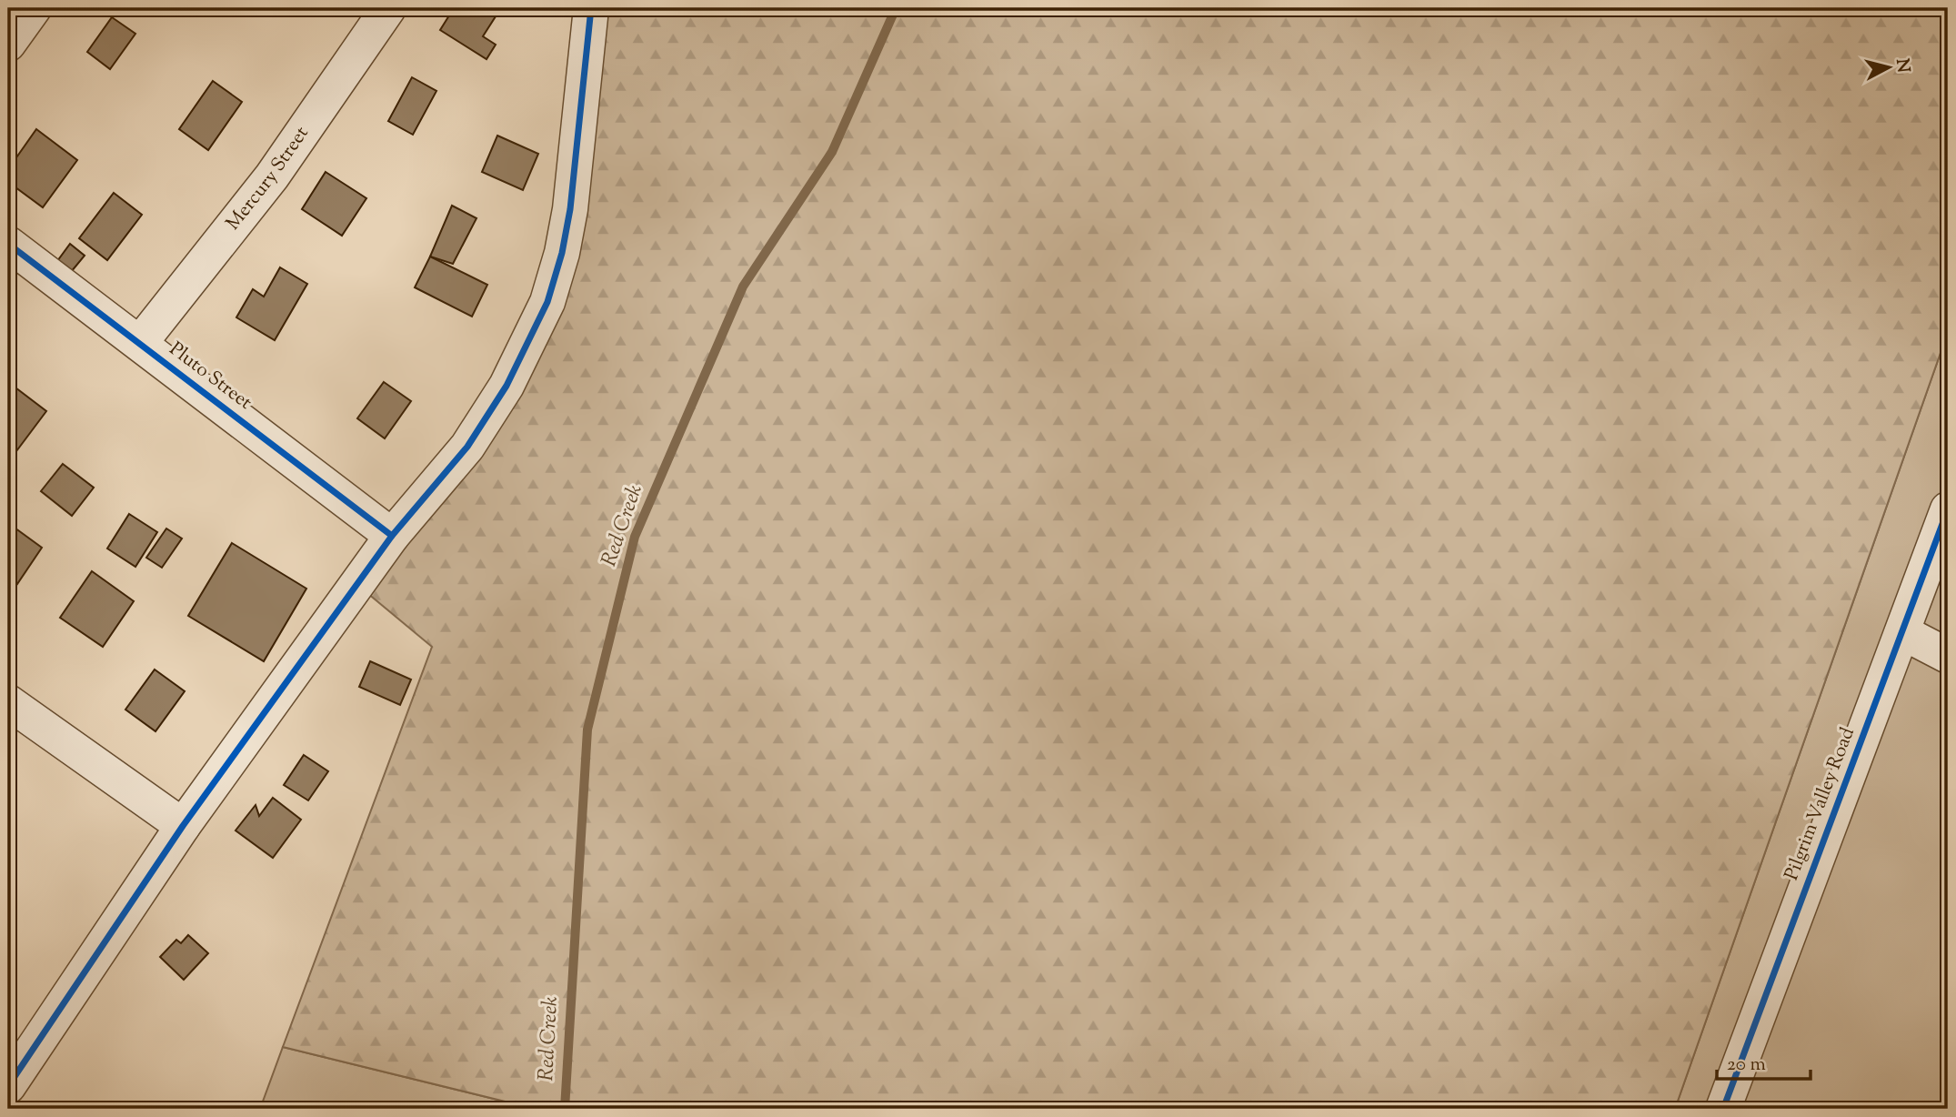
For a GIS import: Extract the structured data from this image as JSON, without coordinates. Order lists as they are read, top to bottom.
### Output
{
  "streets": {
    "street": ["Mercury Street", "Pluto Street", "Pilgrim Valley Road"]
  },
  "crossings": [
    ["Mercury Street", "Pluto Street"]
  ],
  "water": ["Red Creek"],
  "scale_bar": "20 m",
  "north": "right"
}
